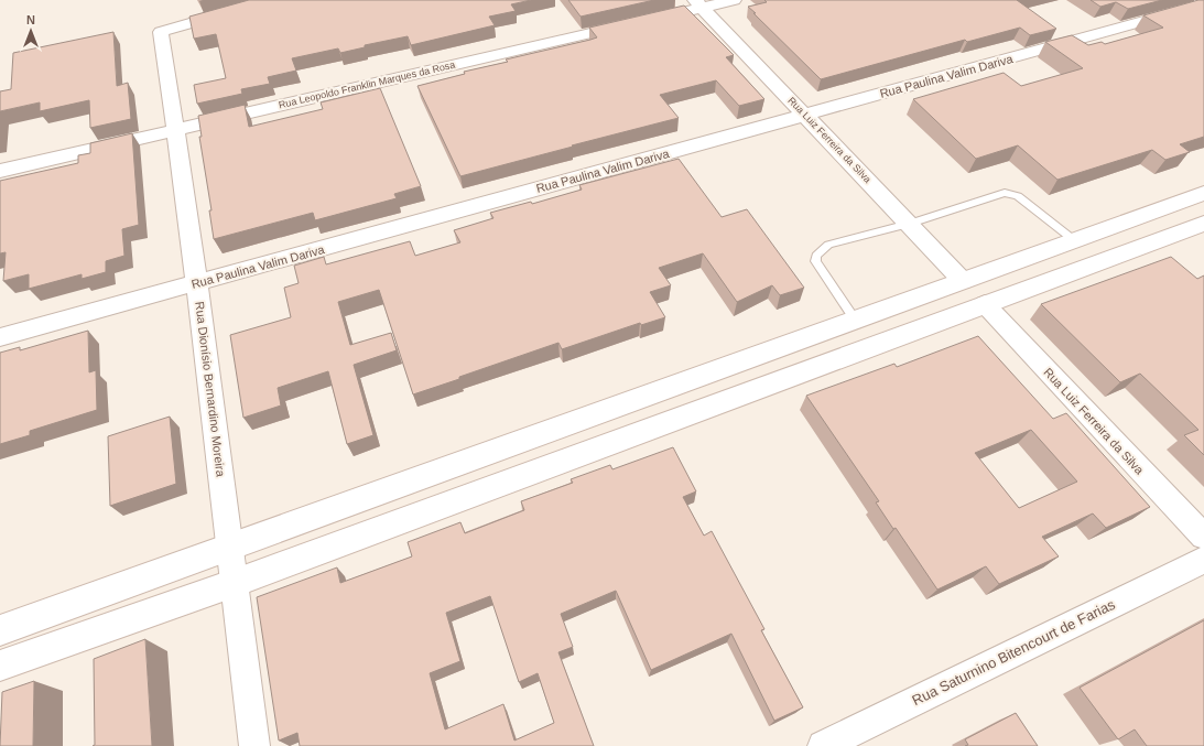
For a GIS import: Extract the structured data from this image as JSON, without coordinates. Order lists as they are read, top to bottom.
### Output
{
  "streets": {
    "street": [
      "Rua Paulina Valim Dariva",
      "Rua Leopoldo Franklin Marques da Rosa",
      "Rua Luiz Ferreira da Silva",
      "Rua Dionísio Bernardino Moreira",
      "Rua Saturnino Bitencourt de Farias"
    ]
  },
  "crossings": [
    ["Rua Paulina Valim Dariva", "Rua Luiz Ferreira da Silva"],
    ["Rua Paulina Valim Dariva", "Rua Dionísio Bernardino Moreira"],
    ["Rua Leopoldo Franklin Marques da Rosa", "Rua Luiz Ferreira da Silva"],
    ["Rua Leopoldo Franklin Marques da Rosa", "Rua Dionísio Bernardino Moreira"]
  ],
  "north": "top"
}
